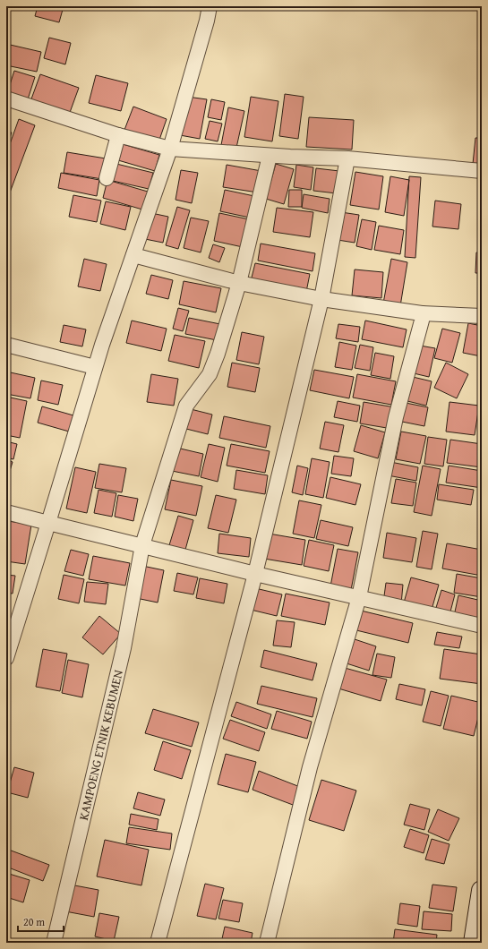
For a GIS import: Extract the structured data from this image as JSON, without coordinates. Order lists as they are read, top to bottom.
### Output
{
  "streets": {
    "street": ["KAMPOENG ETNIK KEBUMEN"]
  },
  "scale_bar": "20 m"
}
